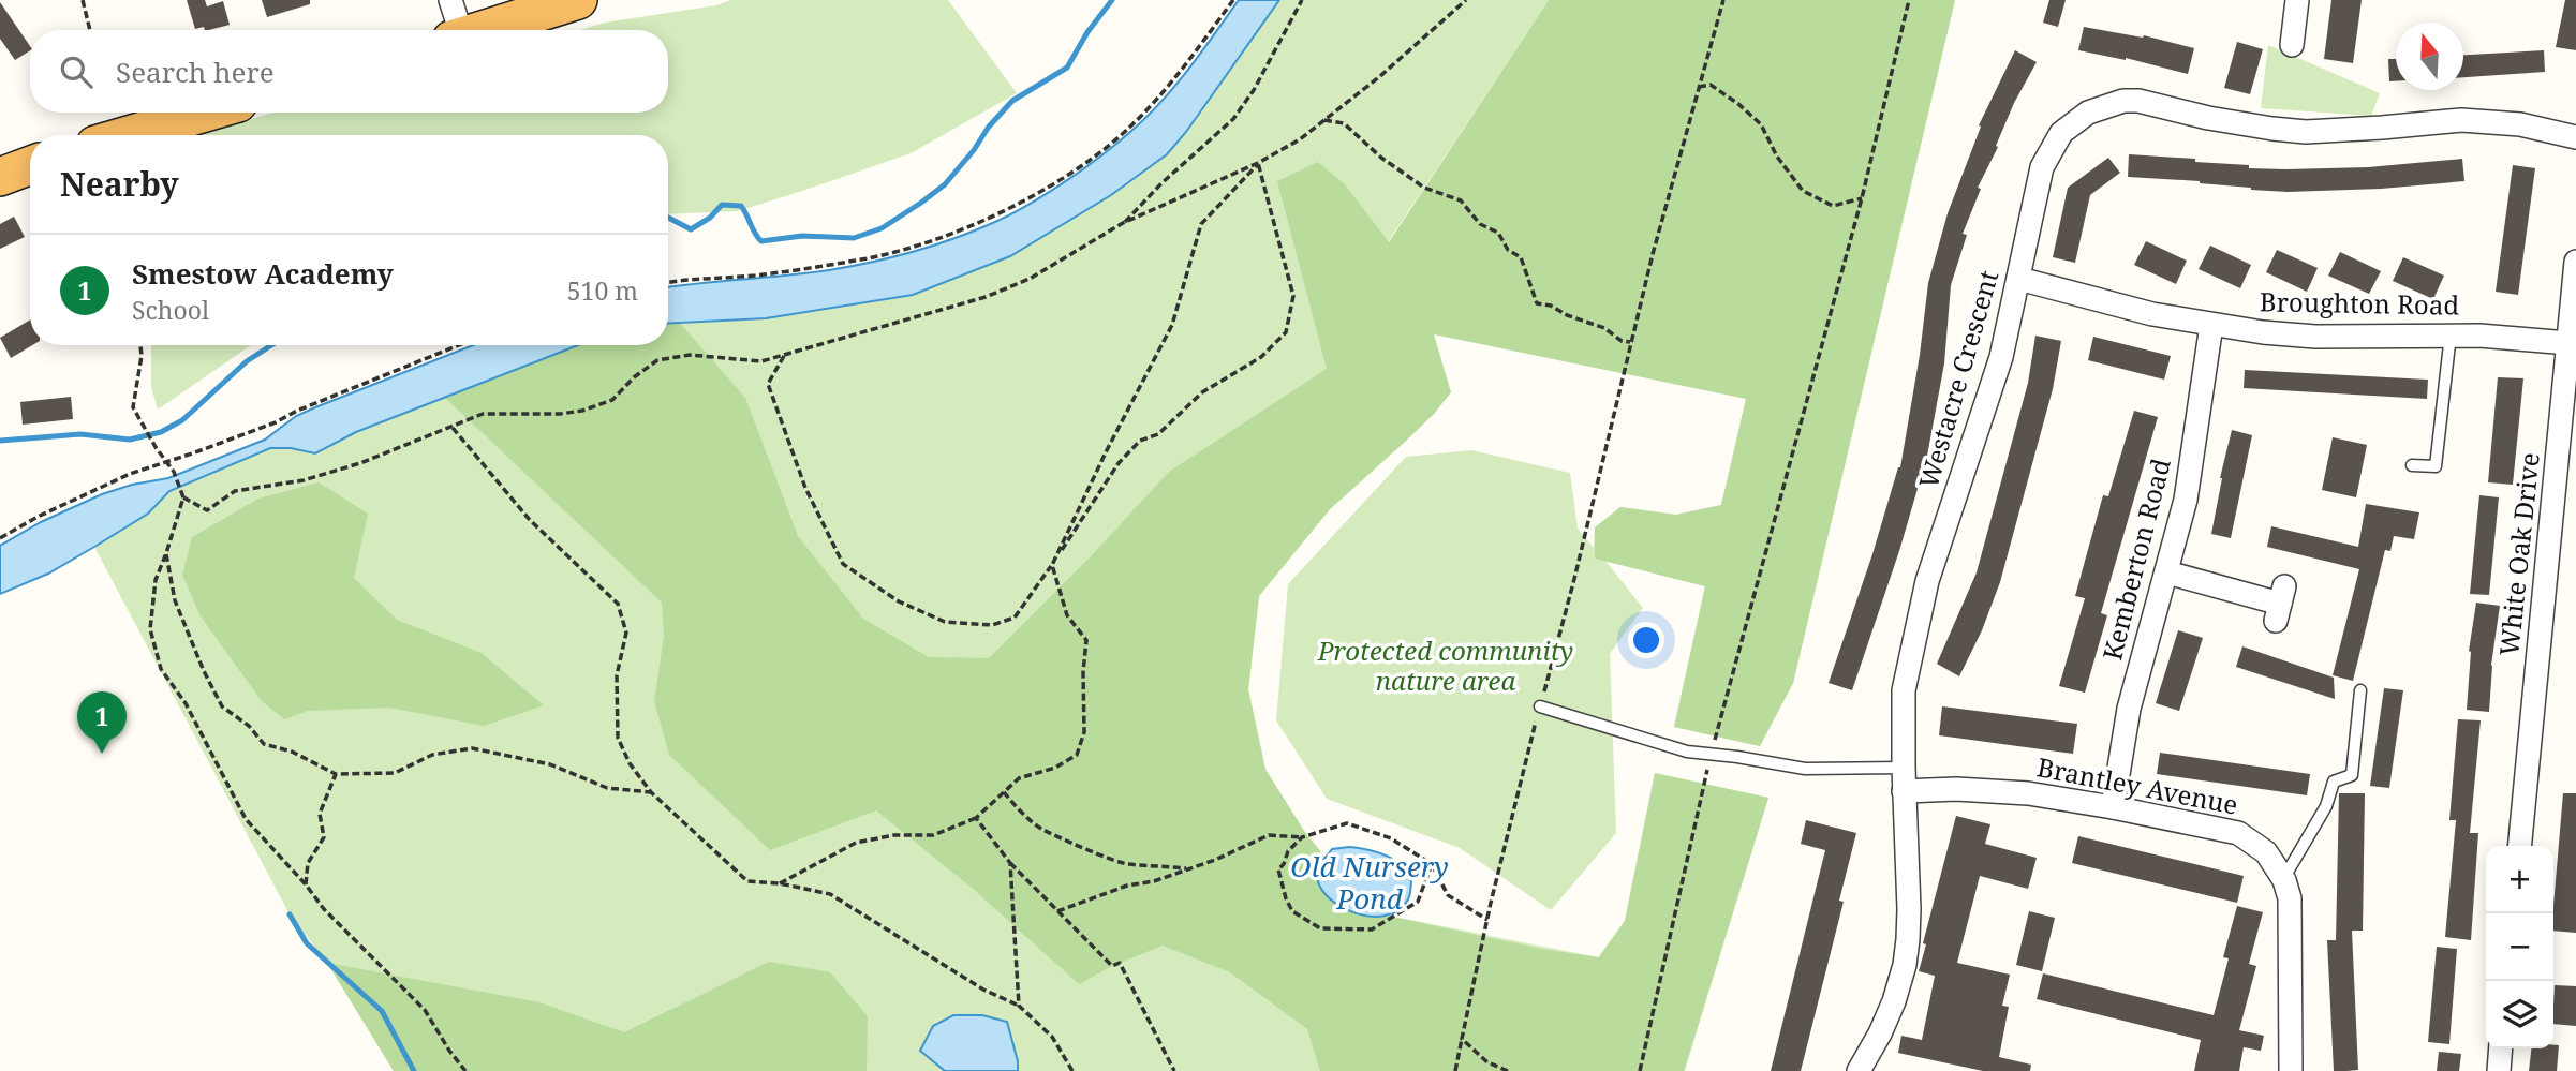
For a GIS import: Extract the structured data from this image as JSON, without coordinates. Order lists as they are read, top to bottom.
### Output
{
  "streets": {
    "street": [
      "Broughton Road",
      "Westacre Crescent",
      "White Oak Drive",
      "Kemberton Road",
      "Brantley Avenue"
    ]
  },
  "crossings": [
    ["Broughton Road", "Westacre Crescent"],
    ["Broughton Road", "White Oak Drive"],
    ["Broughton Road", "Kemberton Road"],
    ["Westacre Crescent", "Brantley Avenue"],
    ["Kemberton Road", "Brantley Avenue"]
  ],
  "water": ["Old Nursery Pond"],
  "parks": ["Protected community nature area"],
  "north": "top",
  "page": {
    "search": "Search here",
    "heading": "Nearby",
    "list": [
      {
        "mark": "1",
        "name": "Smestow Academy",
        "note": "School",
        "value": "510 m"
      }
    ],
    "pins": "1",
    "map_buttons": ["+", "−"]
  }
}
